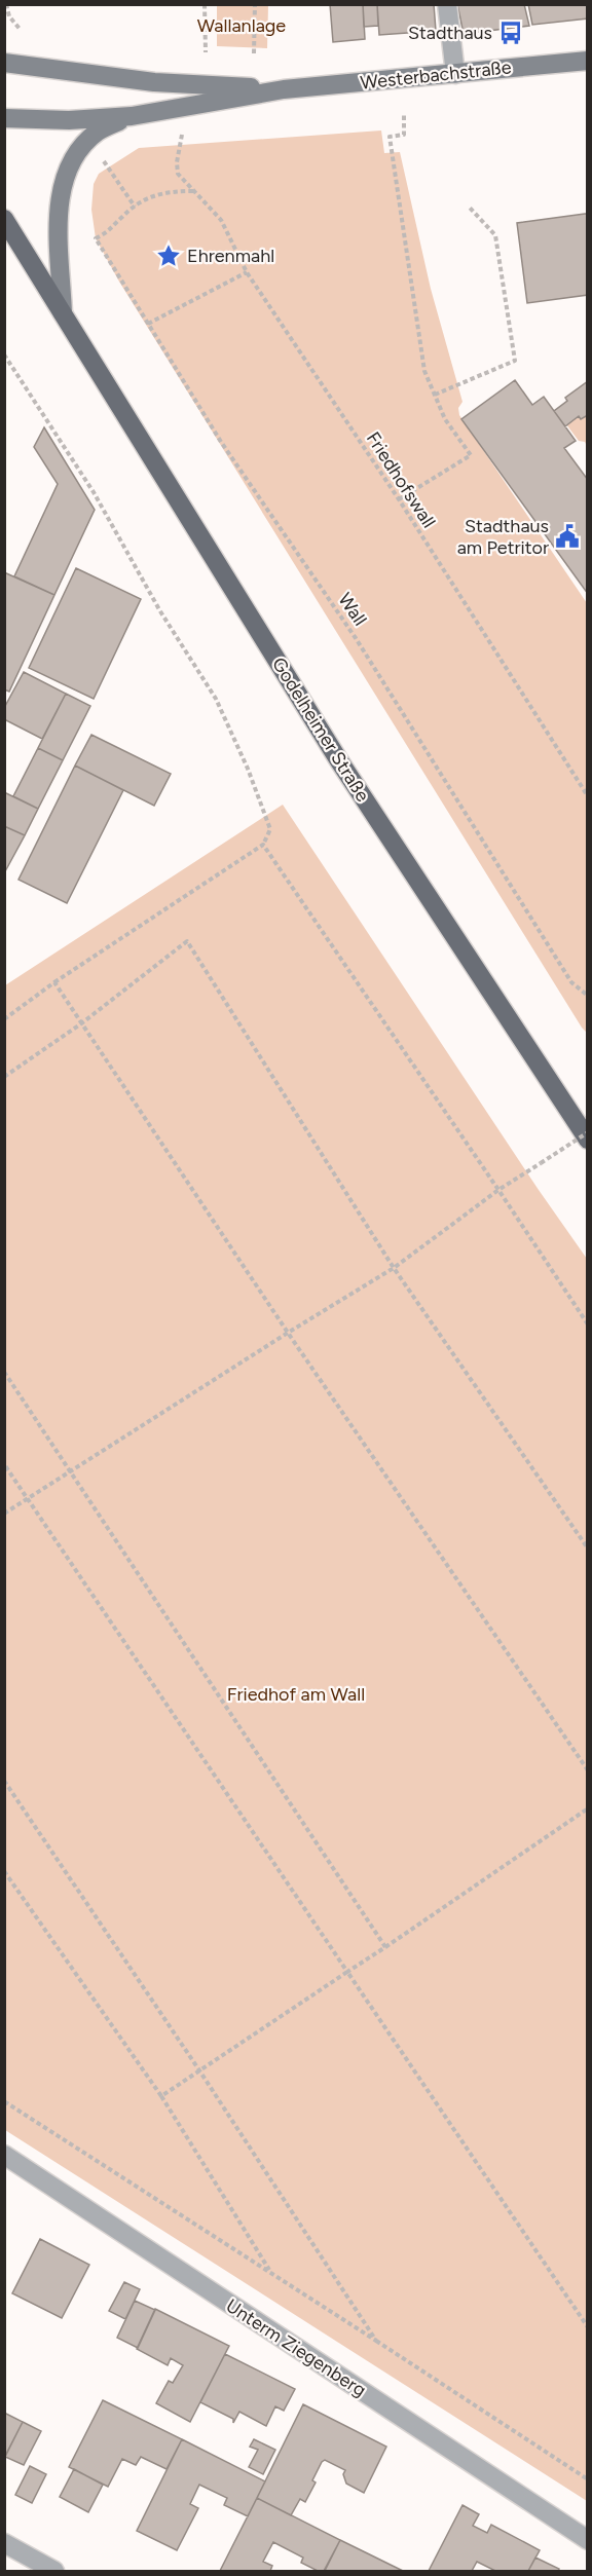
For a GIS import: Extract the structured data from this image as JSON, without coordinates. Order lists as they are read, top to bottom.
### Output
{
  "streets": {
    "main road": ["Westerbachstraße", "Godelheimer Straße"],
    "street": ["Unterm Ziegenberg"],
    "path": ["Friedhofswall", "Wall"]
  },
  "crossings": [
    ["Westerbachstraße", "Godelheimer Straße"]
  ],
  "parks": ["Wallanlage", "Friedhof am Wall"],
  "places": {
    "bus stop": ["Stadthaus"],
    "place": ["Ehrenmahl"],
    "public building": ["Stadthaus am Petritor"]
  }
}
